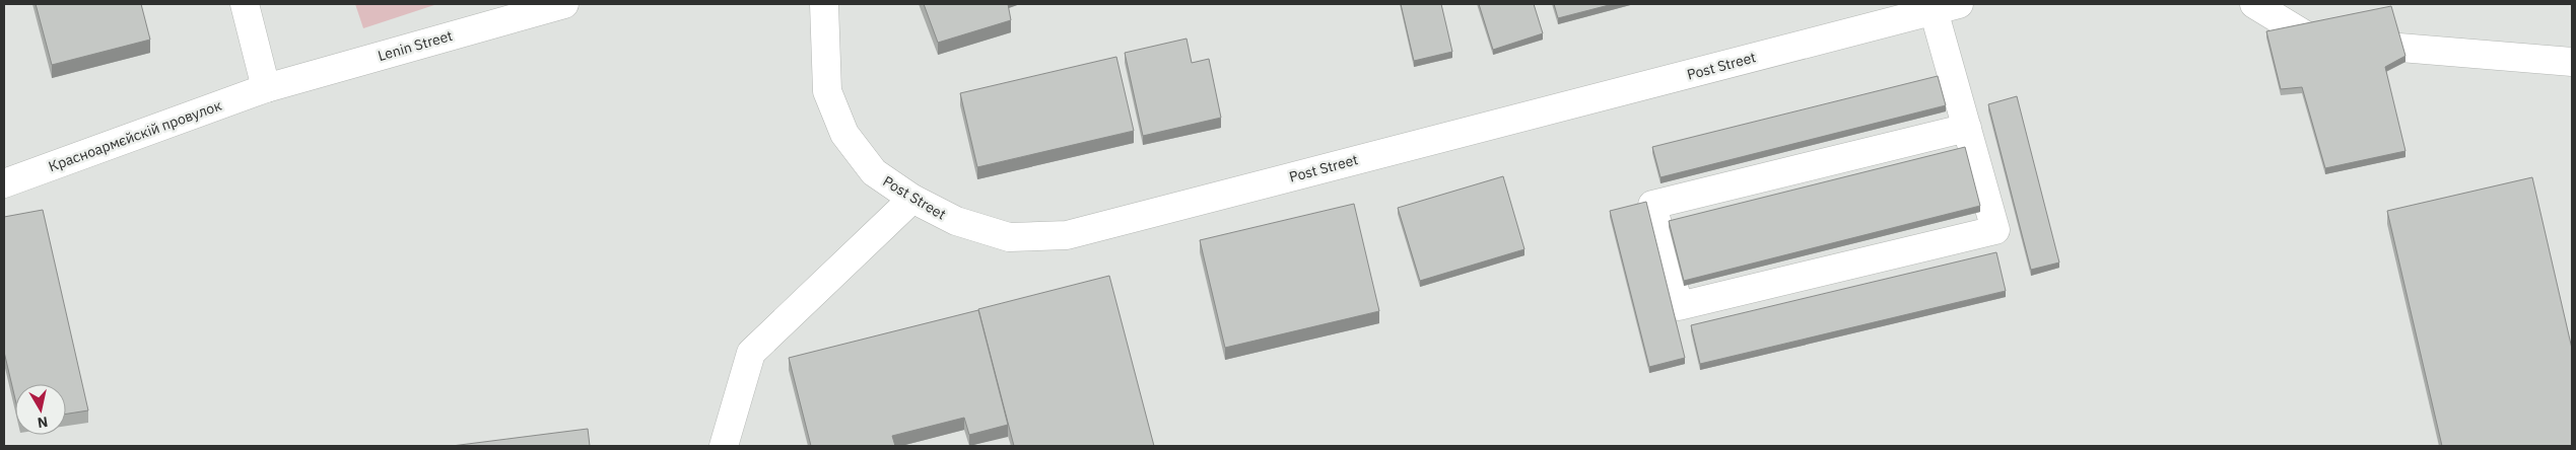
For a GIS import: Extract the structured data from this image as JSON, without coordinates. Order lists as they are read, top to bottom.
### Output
{
  "streets": {
    "street": ["Lenin Street", "Post Street", "Красноармєйскій провулок"]
  },
  "crossings": [
    ["Lenin Street", "Красноармєйскій провулок"]
  ],
  "north": "bottom"
}
